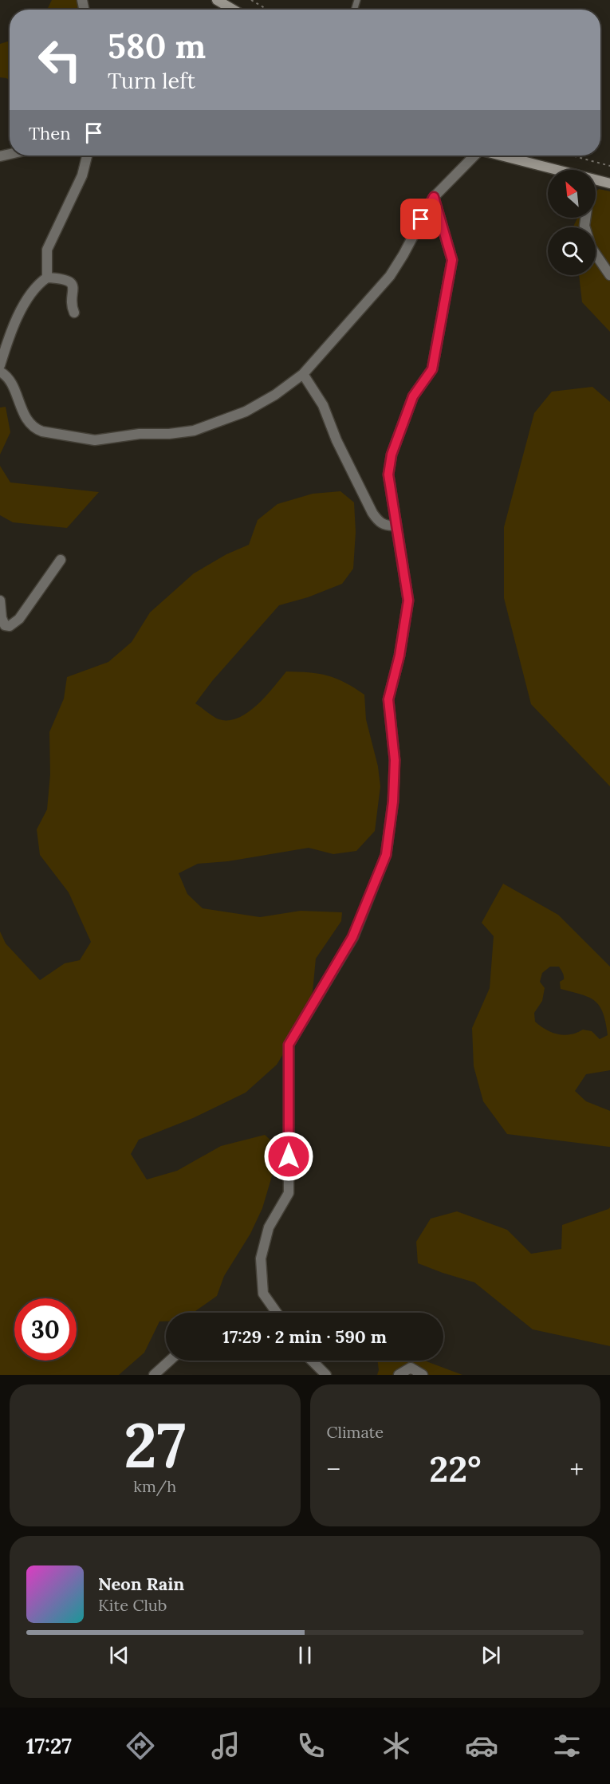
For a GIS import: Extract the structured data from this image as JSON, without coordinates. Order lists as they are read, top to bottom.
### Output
{
  "north": "top left",
  "page": {
    "turn": ["580 m", "Turn left"],
    "then": "Then",
    "limit": "30",
    "trip": "17:29 · 2 min · 590 m",
    "tile": [
      ["27", "km/h"],
      "Climate"
    ],
    "heat": ["−", "22°", "+"],
    "song": ["Neon Rain", "Kite Club"],
    "tabs": "17:27"
  }
}
